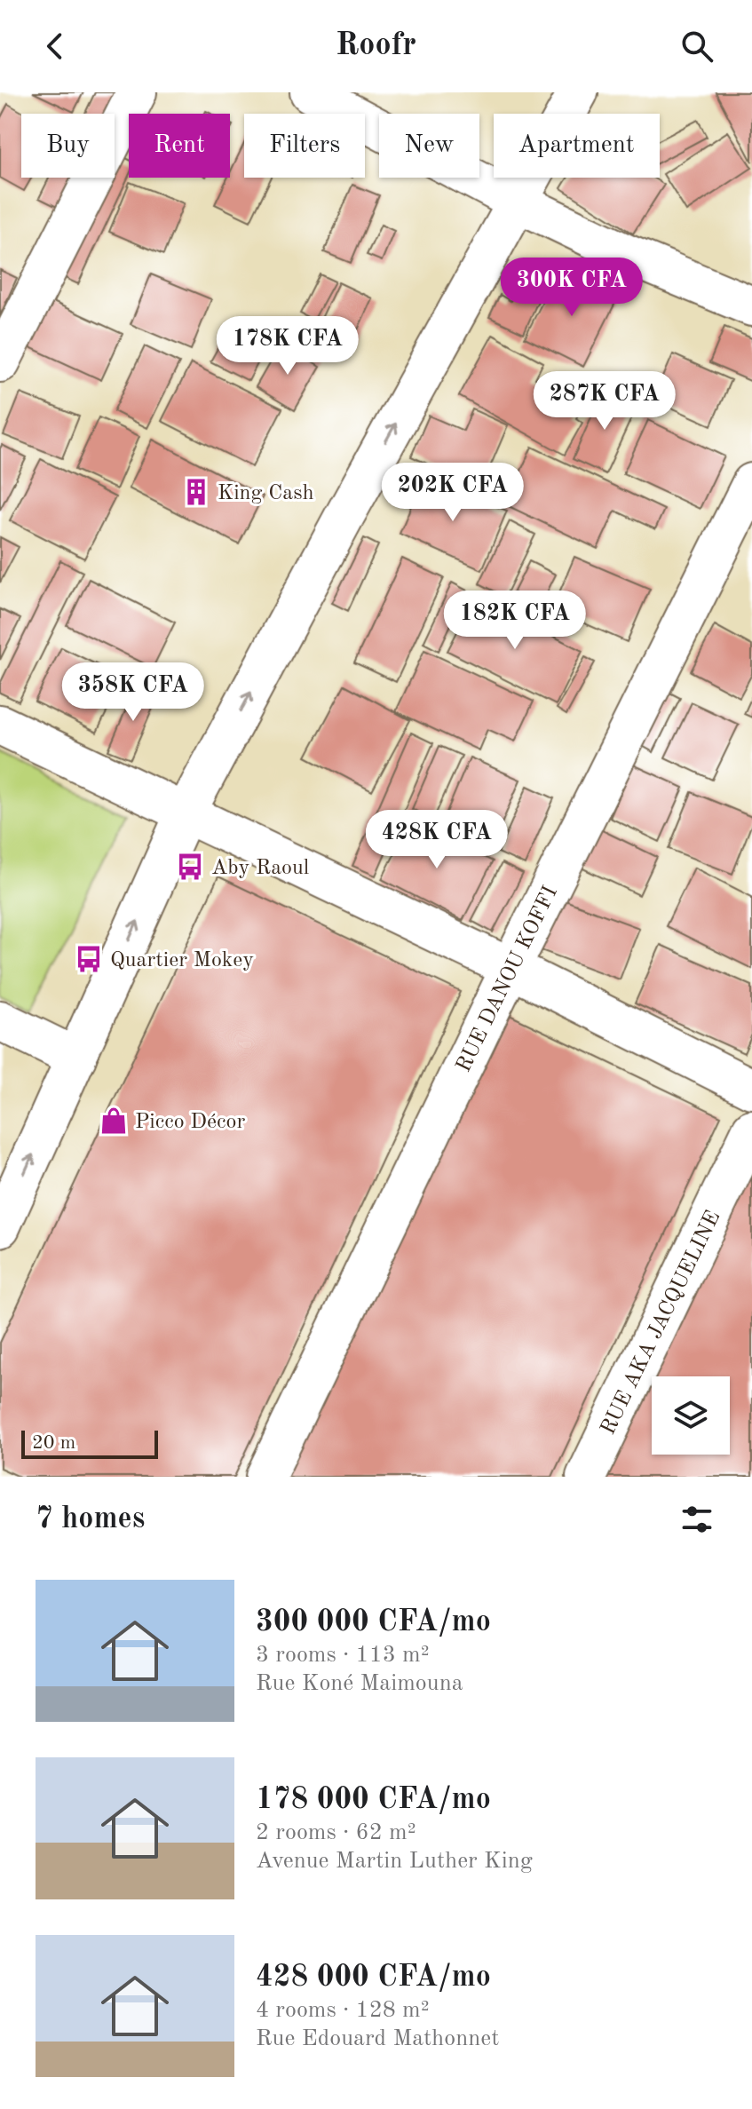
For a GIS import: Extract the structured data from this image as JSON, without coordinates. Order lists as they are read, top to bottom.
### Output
{
  "streets": {
    "street": ["RUE DANOU KOFFI", "RUE AKA JACQUELINE"]
  },
  "places": {
    "building": ["King Cash"],
    "bus stop": ["Aby Raoul", "Quartier Mokey"],
    "shop": ["Picco Décor"]
  },
  "scale_bar": "20 m",
  "page": {
    "header": "Roofr",
    "chip": [
      "Buy",
      "Rent",
      "Filters",
      "New",
      "Apartment"
    ],
    "price": [
      "300K CFA",
      "178K CFA",
      "287K CFA",
      "202K CFA",
      "182K CFA",
      "358K CFA",
      "428K CFA"
    ],
    "scale": "20 m",
    "heading": "7 homes",
    "list": [
      {
        "name": "300 000 CFA/mo",
        "note": "3 rooms · 113 m² · Rue Koné Maimouna"
      },
      {
        "name": "178 000 CFA/mo",
        "note": "2 rooms · 62 m² · Avenue Martin Luther King"
      },
      {
        "name": "428 000 CFA/mo",
        "note": "4 rooms · 128 m² · Rue Edouard Mathonnet"
      }
    ]
  }
}
